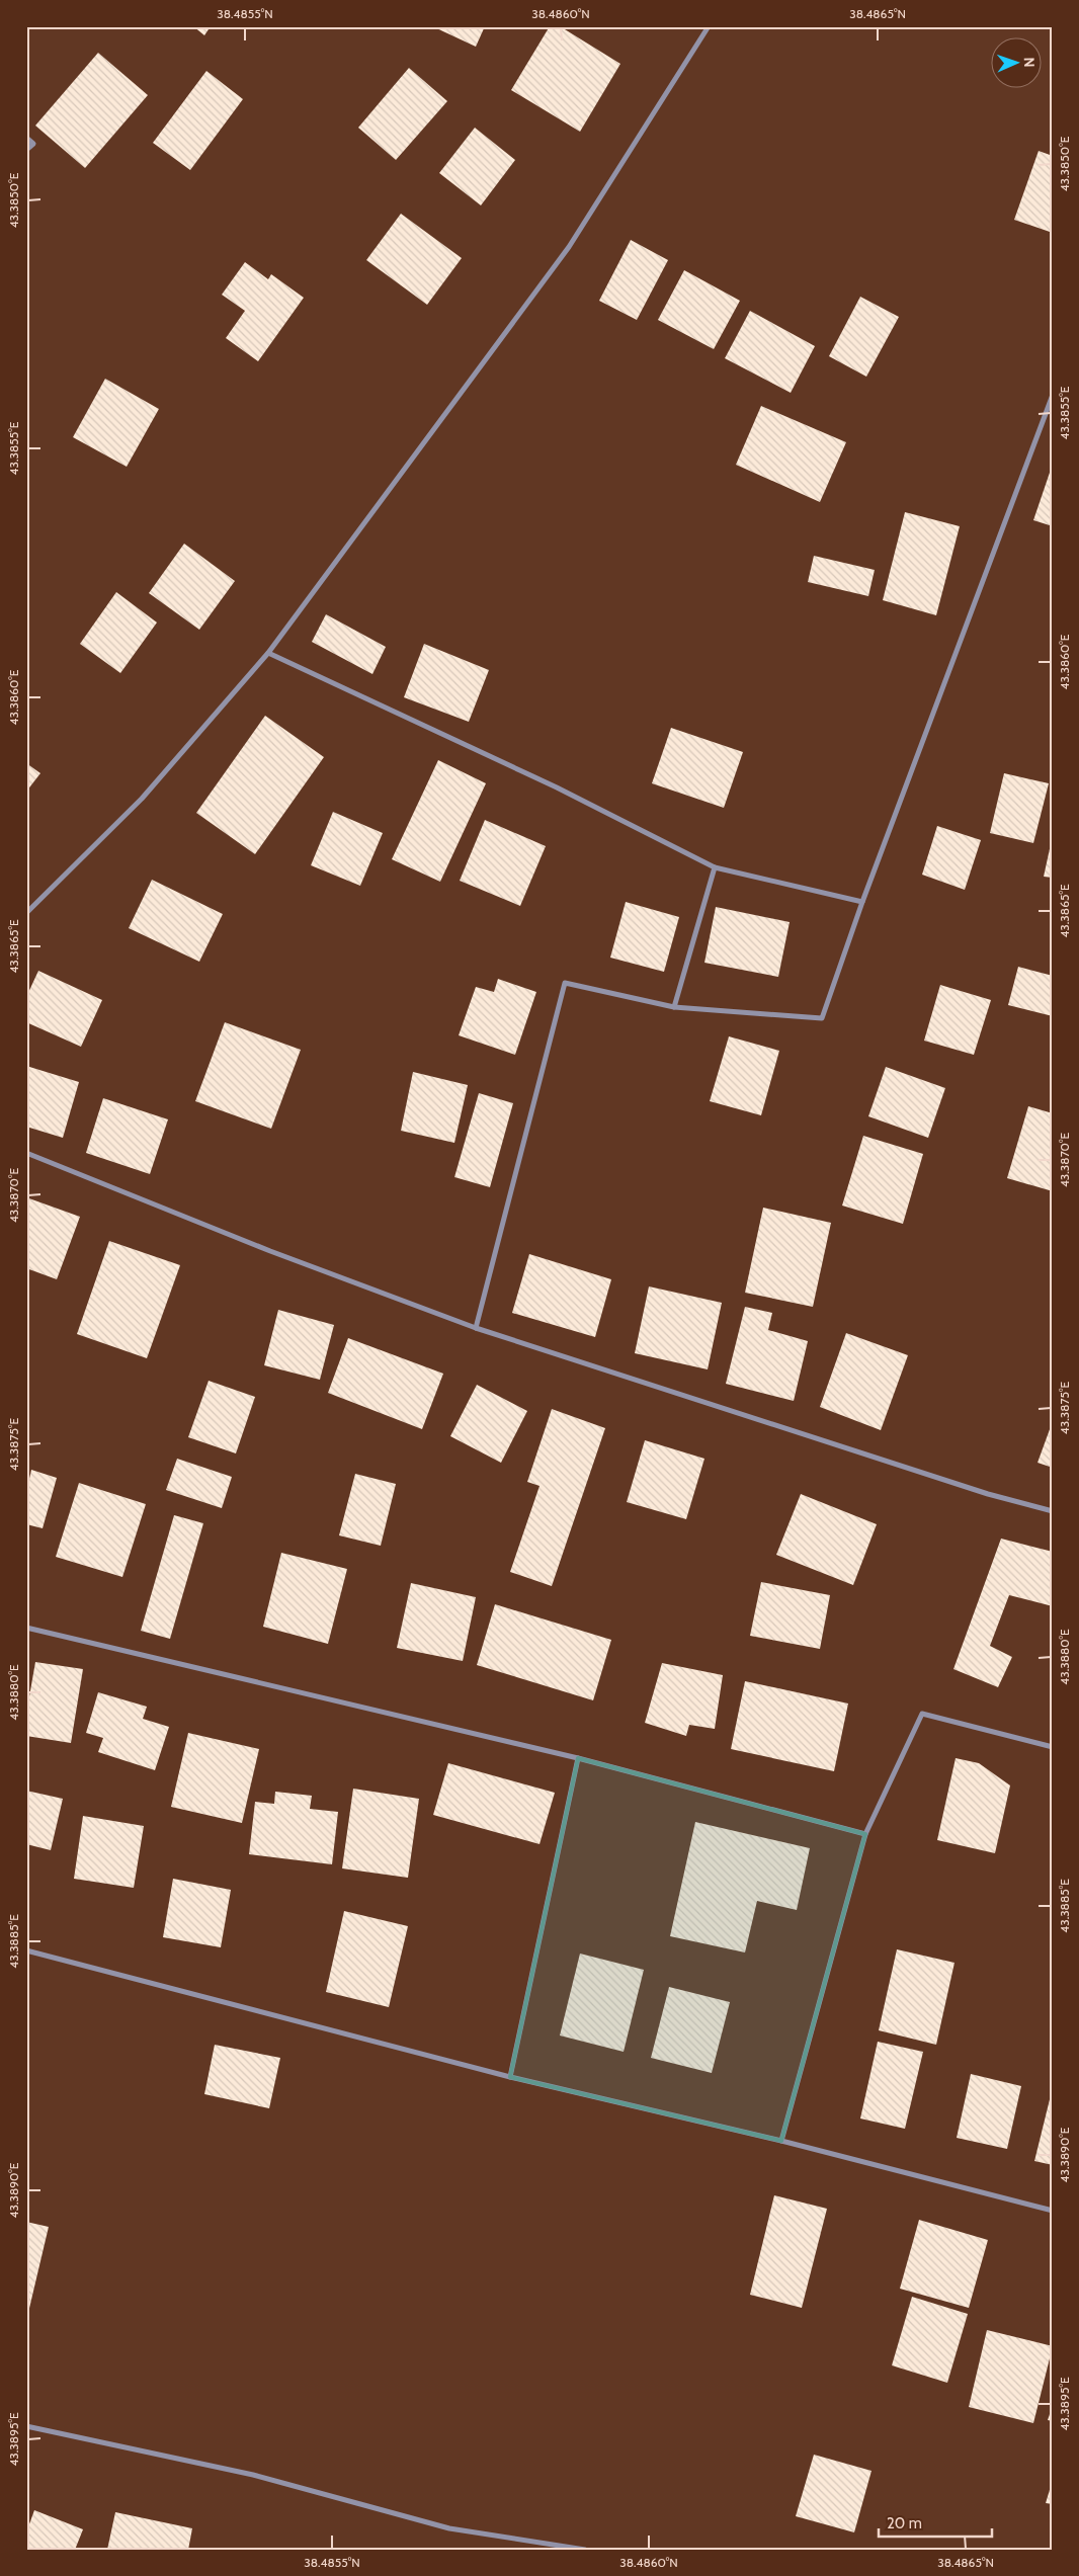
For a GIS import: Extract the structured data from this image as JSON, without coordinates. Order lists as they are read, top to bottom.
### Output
{
  "scale_bar": "20 m",
  "north": "right",
  "coordinates": [
    "38.4855°N",
    "38.4860°N",
    "38.4865°N",
    "43.3850°E",
    "43.3855°E",
    "43.3860°E",
    "43.3865°E",
    "43.3870°E",
    "43.3875°E",
    "43.3880°E",
    "43.3885°E",
    "43.3890°E",
    "43.3895°E"
  ]
}
